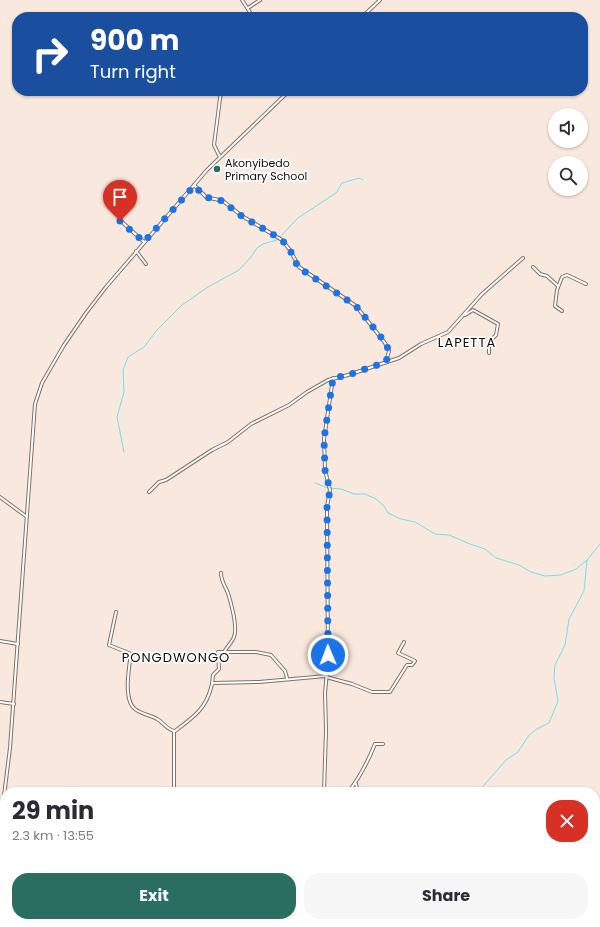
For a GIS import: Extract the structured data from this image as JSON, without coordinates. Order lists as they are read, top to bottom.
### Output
{
  "districts": ["LAPETTA", "PONGDWONGO"],
  "places": ["Akonyibedo Primary School"],
  "page": {
    "turn": ["900 m", "Turn right"],
    "heading": ["29 min", "2.3 km · 13:55"],
    "buttons": ["Exit", "Share"]
  }
}
